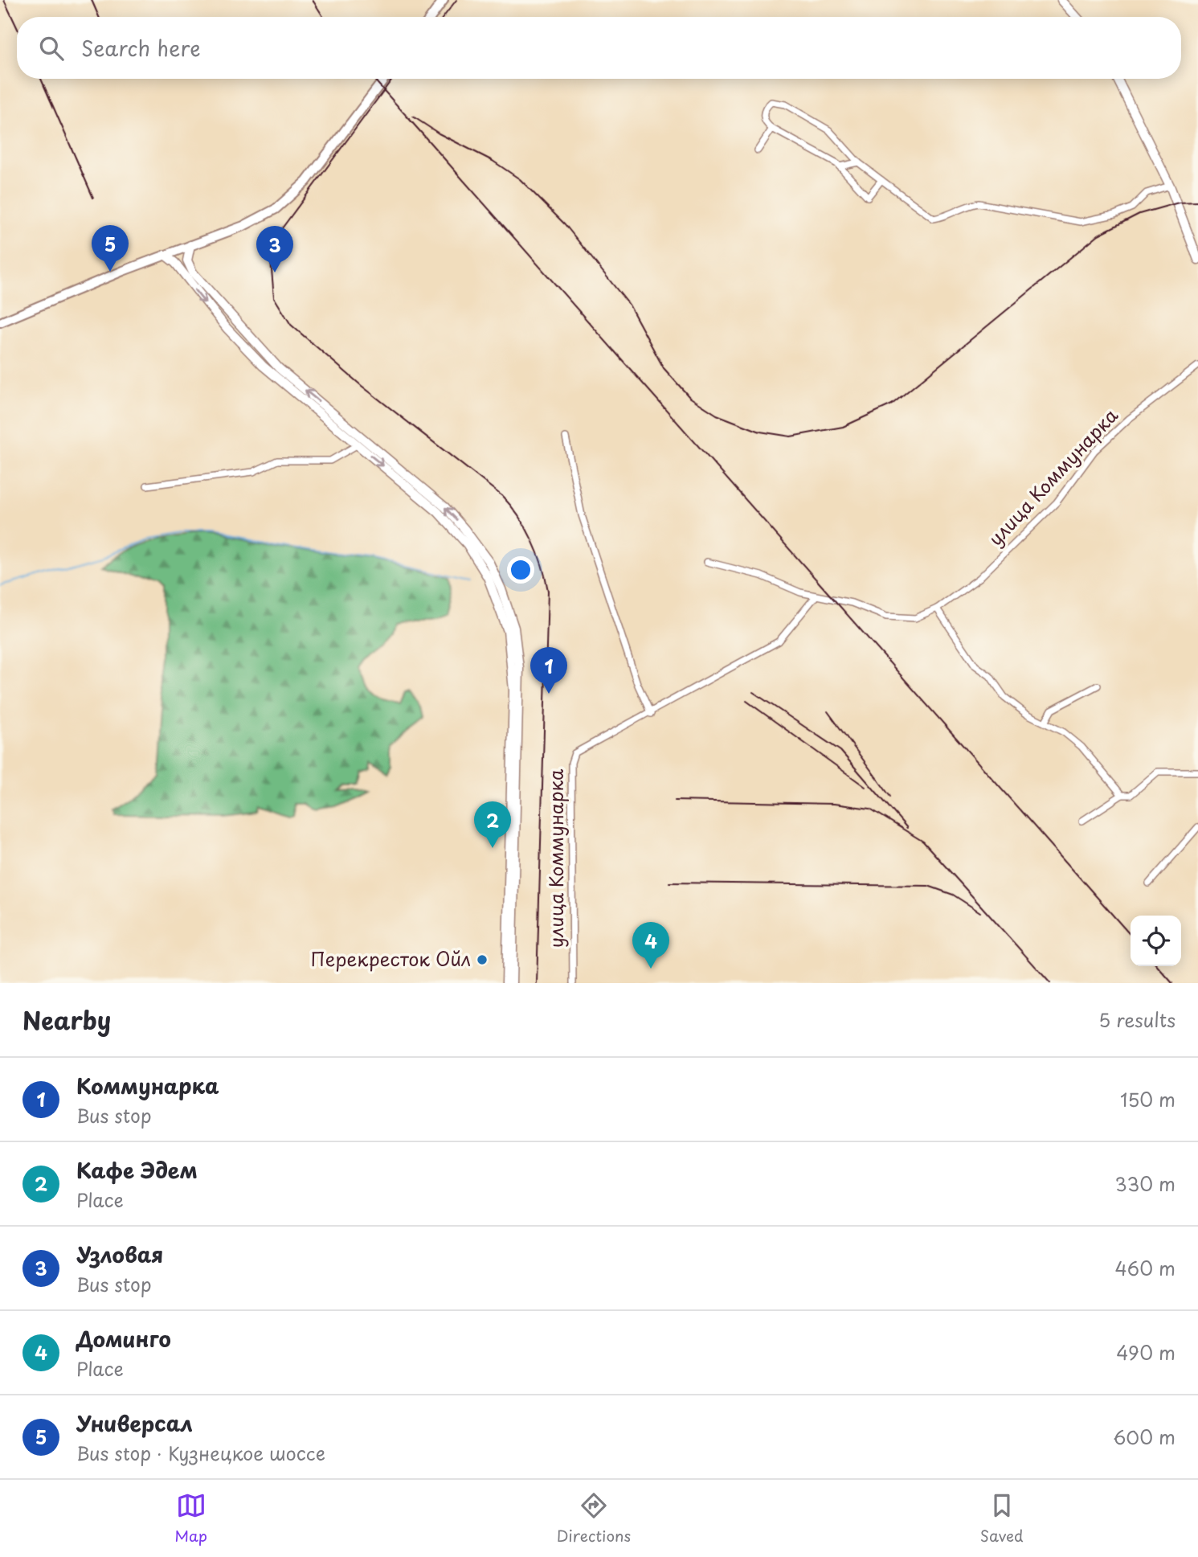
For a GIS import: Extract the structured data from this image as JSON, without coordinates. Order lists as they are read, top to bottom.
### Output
{
  "streets": {
    "street": ["улица Коммунарка"]
  },
  "places": ["Перекресток Ойл"],
  "page": {
    "search": "Search here",
    "pins": [
      "5",
      "3",
      "1",
      "2",
      "4"
    ],
    "heading": ["Nearby", "5 results"],
    "list": [
      {
        "mark": "1",
        "name": "Коммунарка",
        "note": "Bus stop",
        "value": "150 m"
      },
      {
        "mark": "2",
        "name": "Кафе Эдем",
        "note": "Place",
        "value": "330 m"
      },
      {
        "mark": "3",
        "name": "Узловая",
        "note": "Bus stop",
        "value": "460 m"
      },
      {
        "mark": "4",
        "name": "Доминго",
        "note": "Place",
        "value": "490 m"
      },
      {
        "mark": "5",
        "name": "Универсал",
        "note": "Bus stop · Кузнецкое шоссе",
        "value": "600 m"
      }
    ],
    "nav": ["Map", "Directions", "Saved"]
  }
}
